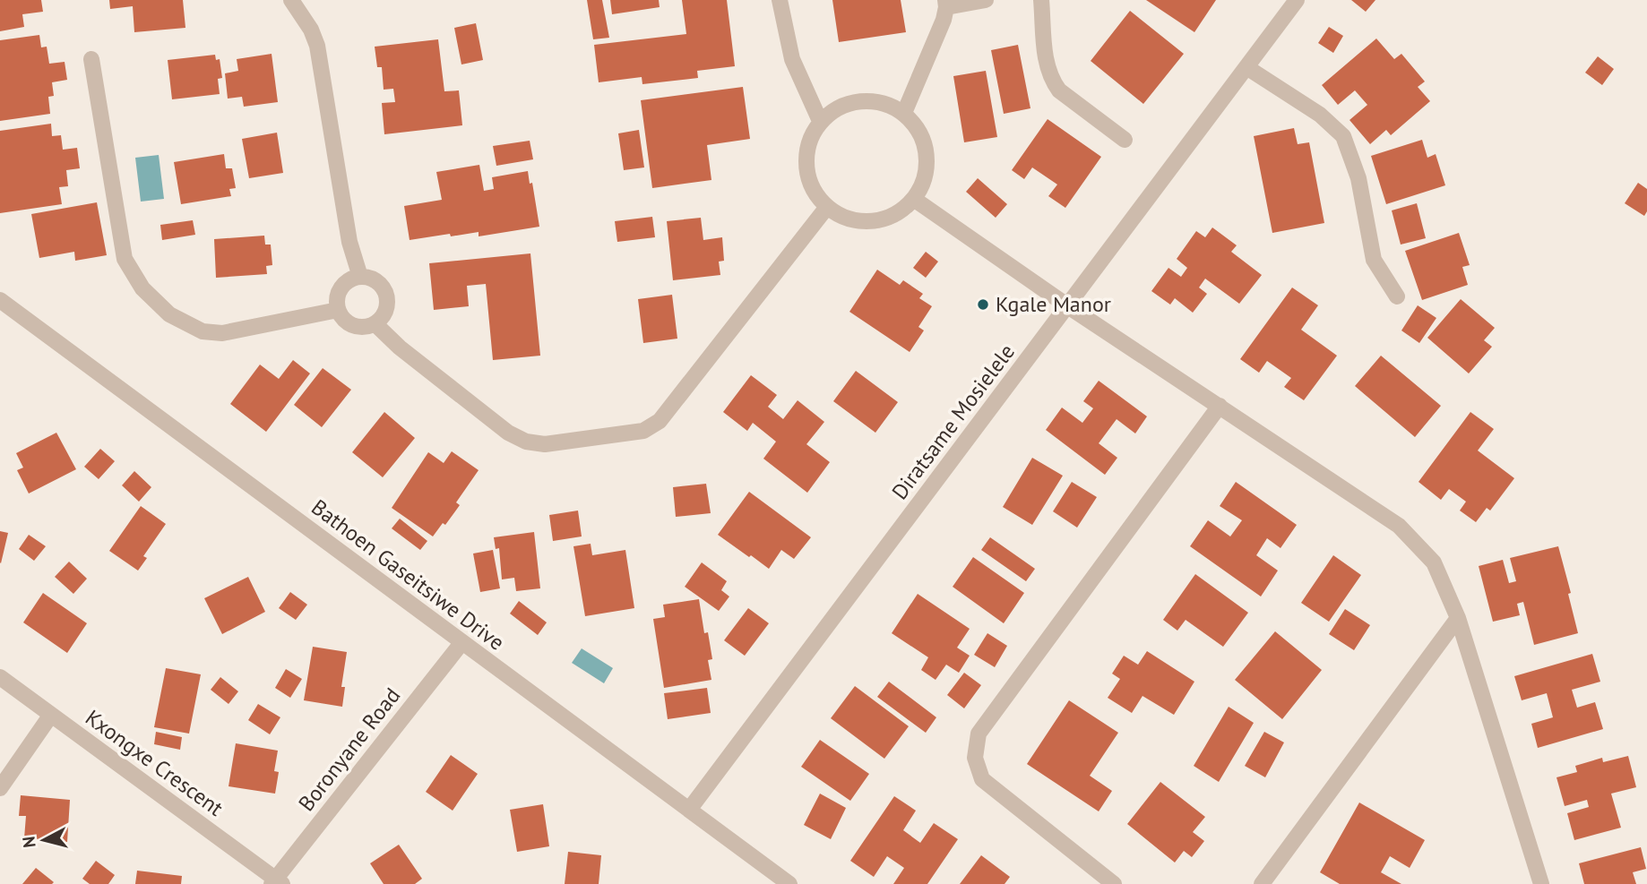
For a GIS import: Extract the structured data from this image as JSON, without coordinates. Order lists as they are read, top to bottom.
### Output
{
  "streets": {
    "street": [
      "Diratsame Mosielele",
      "Bathoen Gaseitsiwe Drive",
      "Boronyane Road",
      "Kxongxe Crescent"
    ]
  },
  "crossings": [
    ["Diratsame Mosielele", "Bathoen Gaseitsiwe Drive"],
    ["Bathoen Gaseitsiwe Drive", "Boronyane Road"],
    ["Boronyane Road", "Kxongxe Crescent"]
  ],
  "places": ["Kgale Manor"],
  "north": "left"
}
